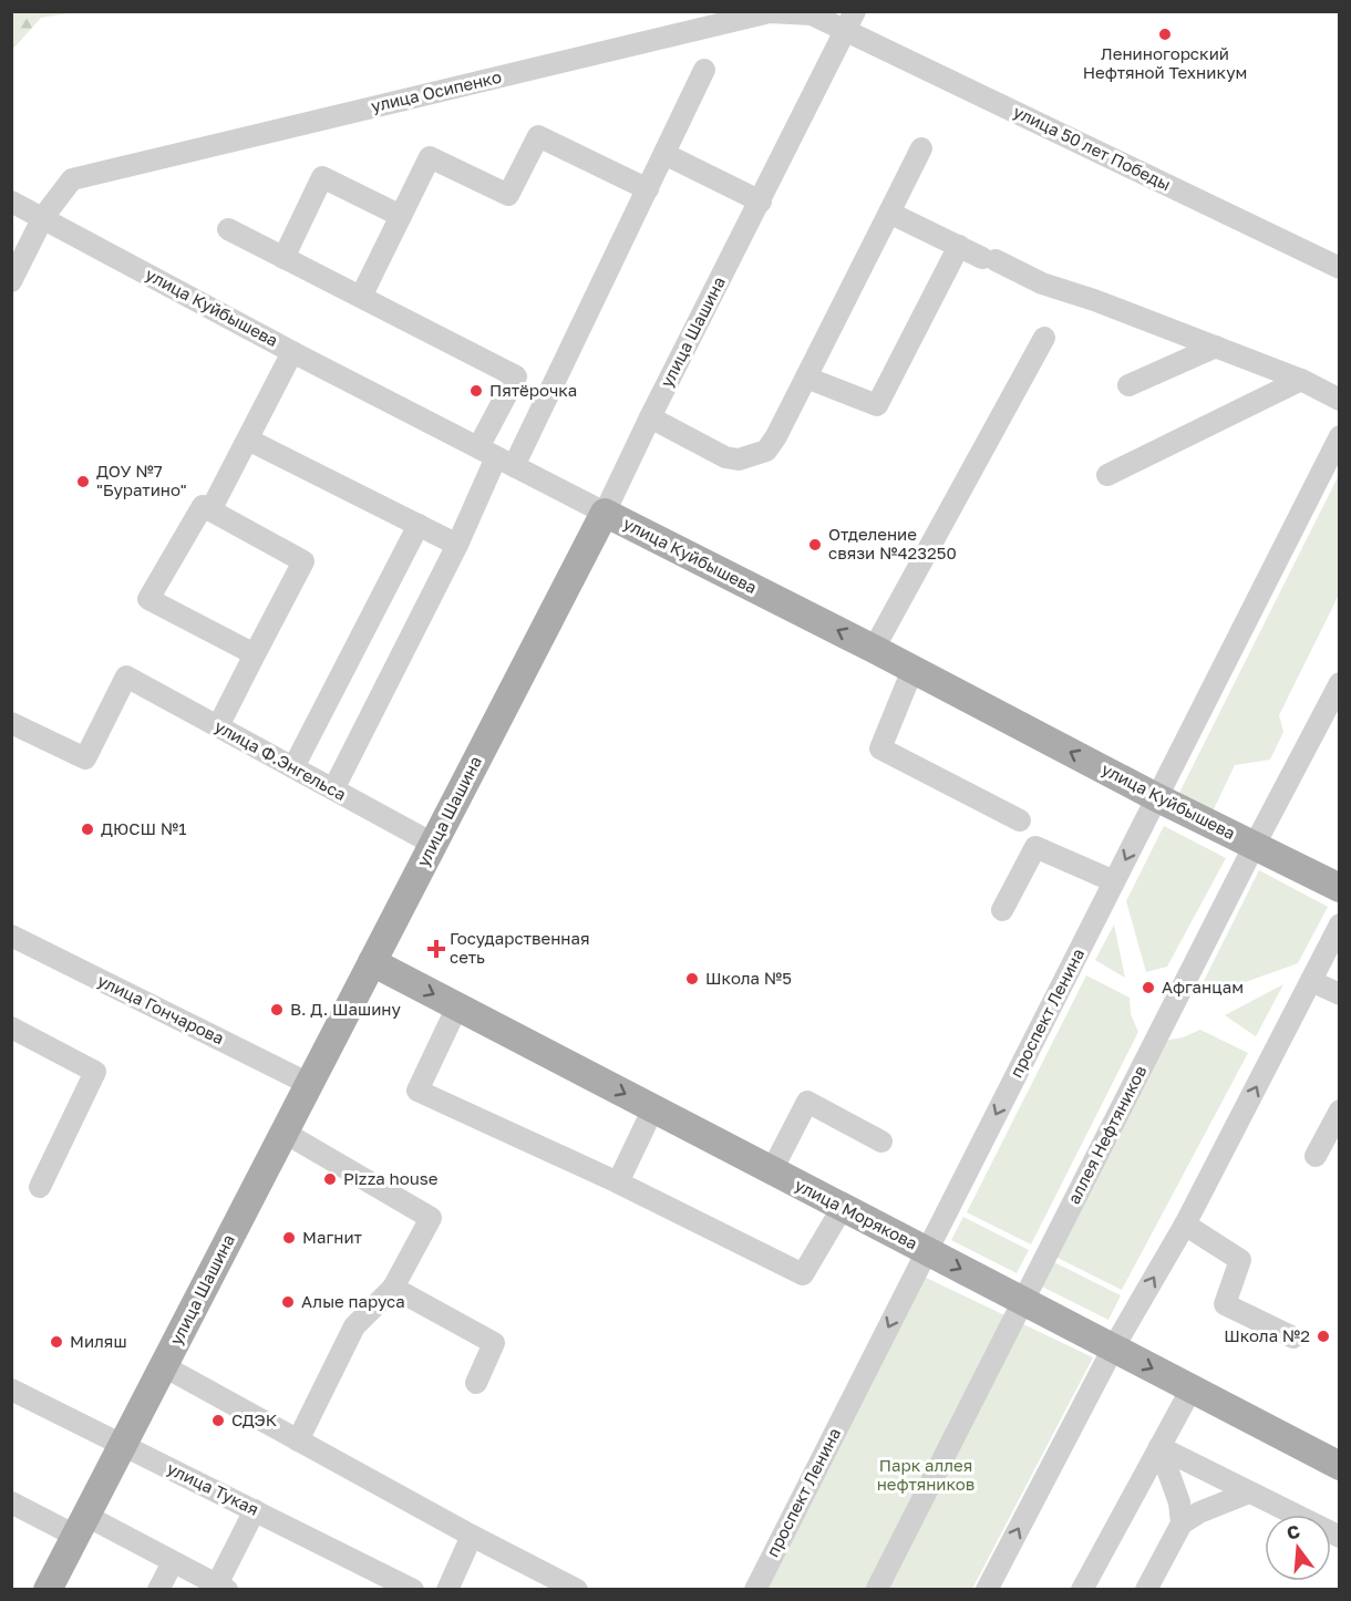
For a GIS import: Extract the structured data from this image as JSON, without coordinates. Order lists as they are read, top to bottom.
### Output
{
  "streets": {
    "main road": ["улица Куйбышева", "улица Шашина", "улица Морякова"],
    "street": [
      "улица Осипенко",
      "улица 50 лет Победы",
      "улица Ф.Энгельса",
      "улица Гончарова",
      "проспект Ленина",
      "аллея Нефтяников",
      "улица Тукая"
    ]
  },
  "crossings": [
    ["улица Осипенко", "улица 50 лет Победы"],
    ["улица Осипенко", "улица Куйбышева"],
    ["улица Осипенко", "улица Шашина"],
    ["улица 50 лет Победы", "улица Шашина"],
    ["улица Куйбышева", "улица Шашина"],
    ["улица Куйбышева", "проспект Ленина"],
    ["улица Куйбышева", "аллея Нефтяников"],
    ["улица Шашина", "улица Ф.Энгельса"],
    ["улица Шашина", "улица Гончарова"],
    ["улица Шашина", "улица Морякова"],
    ["улица Шашина", "улица Тукая"],
    ["проспект Ленина", "улица Морякова"],
    ["аллея Нефтяников", "улица Морякова"]
  ],
  "one_way": ["улица Куйбышева", "проспект Ленина", "улица Морякова"],
  "parks": ["Парк аллея нефтяников"],
  "places": {
    "other": [
      "Лениногорский Нефтяной Техникум",
      "Пятёрочка",
      "ДОУ №7 \"Буратино\"",
      "Отделение связи №423250",
      "ДЮСШ №1",
      "Школа №5",
      "Афганцам",
      "В. Д. Шашину",
      "Pizza house",
      "Магнит",
      "Алые паруса",
      "Школа №2",
      "Миляш",
      "СДЭК"
    ],
    "health": ["Государственная сеть"]
  },
  "north": "top"
}
